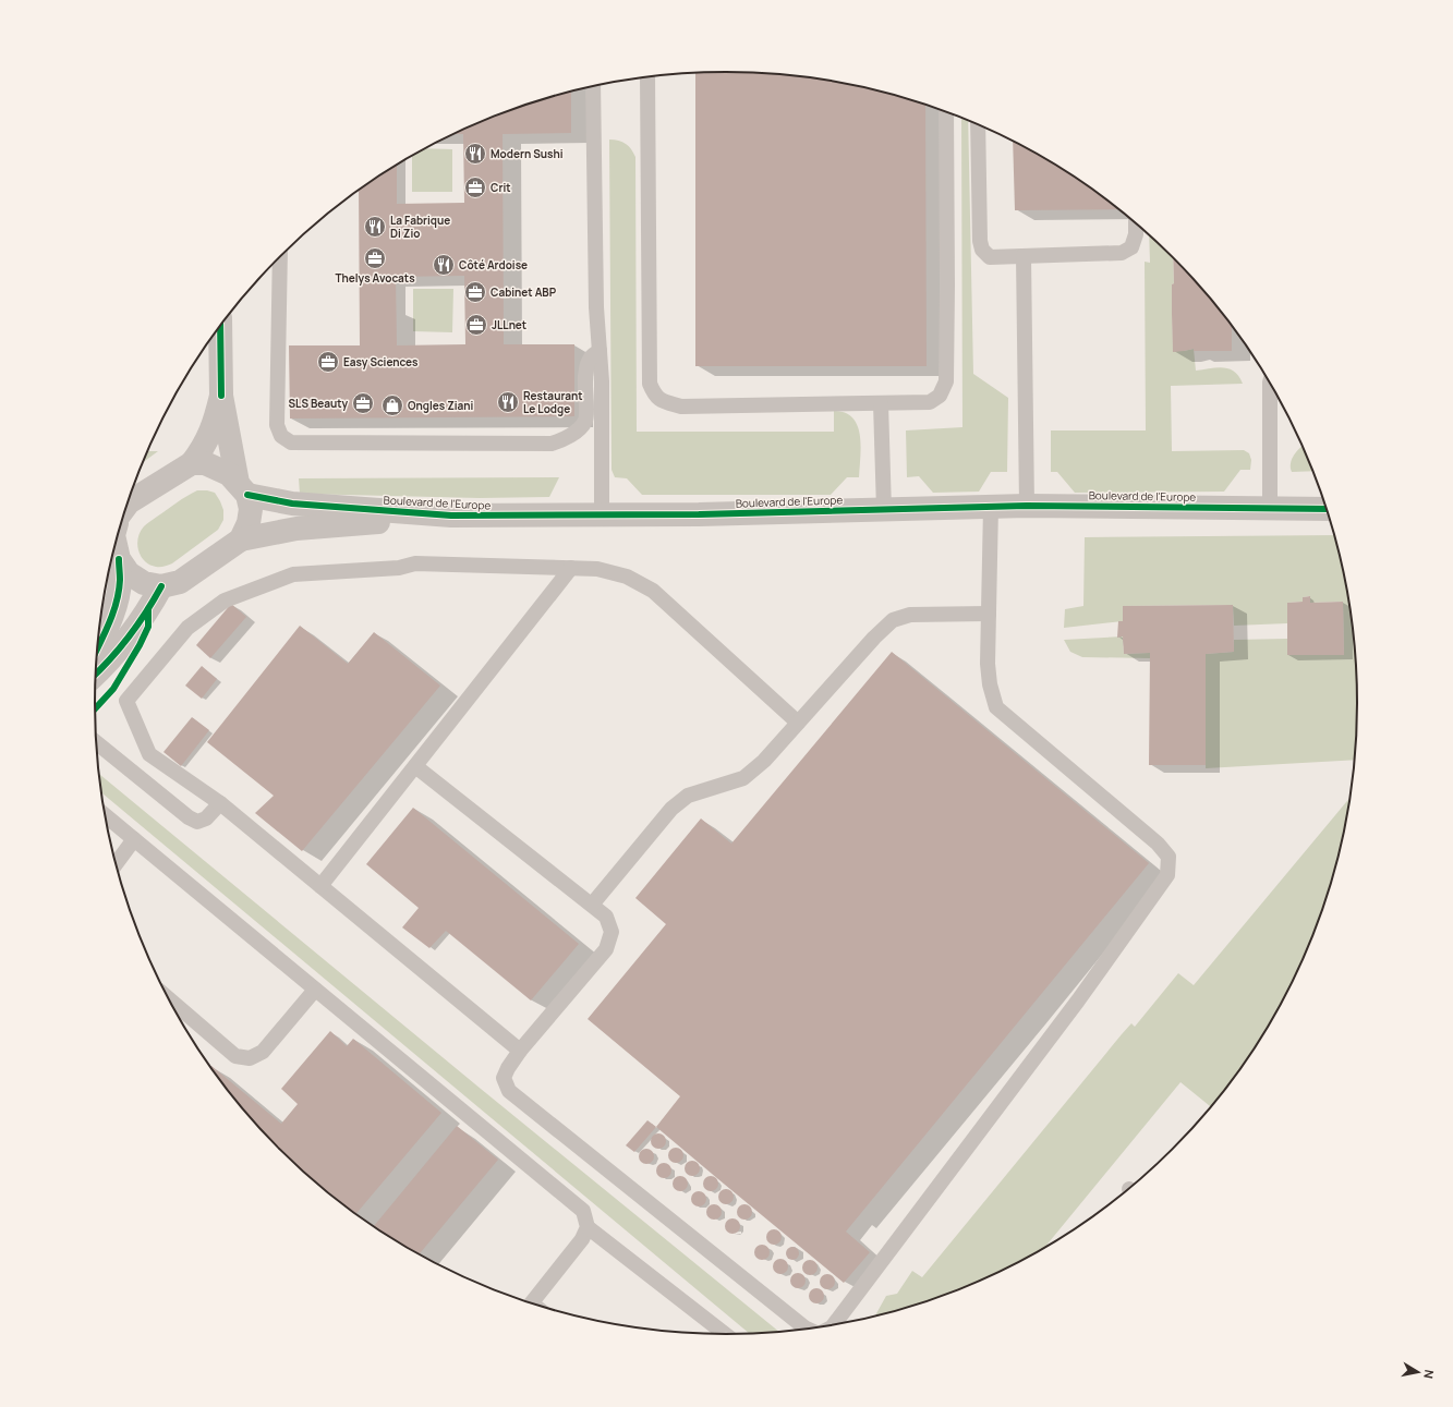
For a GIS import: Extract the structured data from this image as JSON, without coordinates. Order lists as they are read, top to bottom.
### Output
{
  "streets": {
    "street": ["Boulevard de l'Europe"]
  },
  "places": {
    "restaurant": [
      "Modern Sushi",
      "La Fabrique Di Zio",
      "Côté Ardoise",
      "Restaurant Le Lodge"
    ],
    "office": [
      "Crit",
      "Thelys Avocats",
      "Cabinet ABP",
      "JLLnet",
      "Easy Sciences",
      "SLS Beauty"
    ],
    "shop": ["Ongles Ziani"]
  },
  "north": "right"
}
